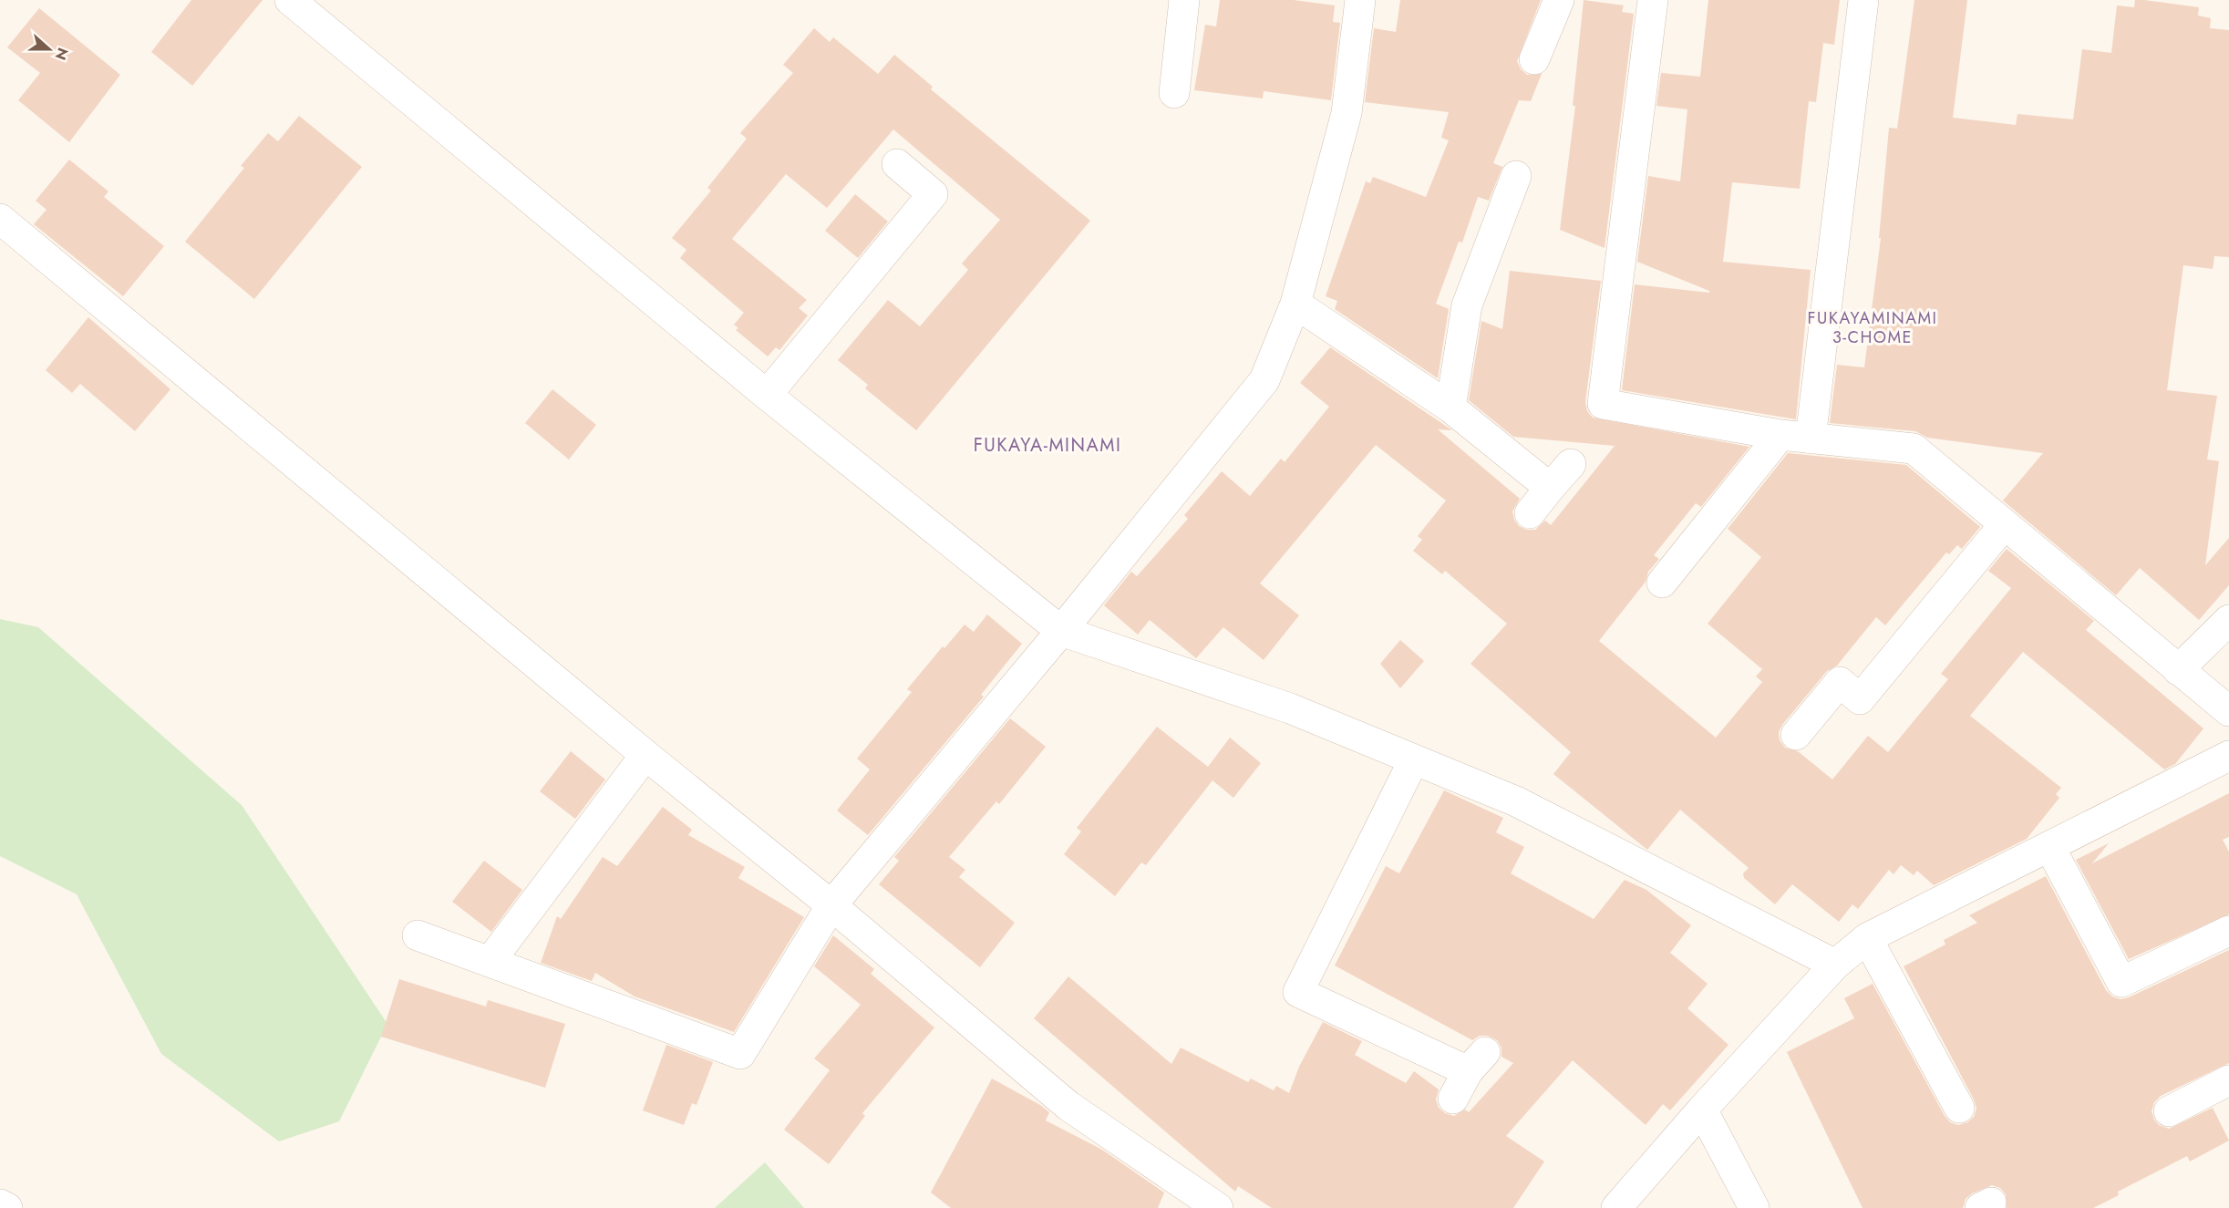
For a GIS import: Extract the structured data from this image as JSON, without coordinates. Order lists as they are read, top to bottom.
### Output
{
  "districts": ["FUKAYAMINAMI 3-CHOME", "FUKAYA-MINAMI"],
  "north": "right"
}
